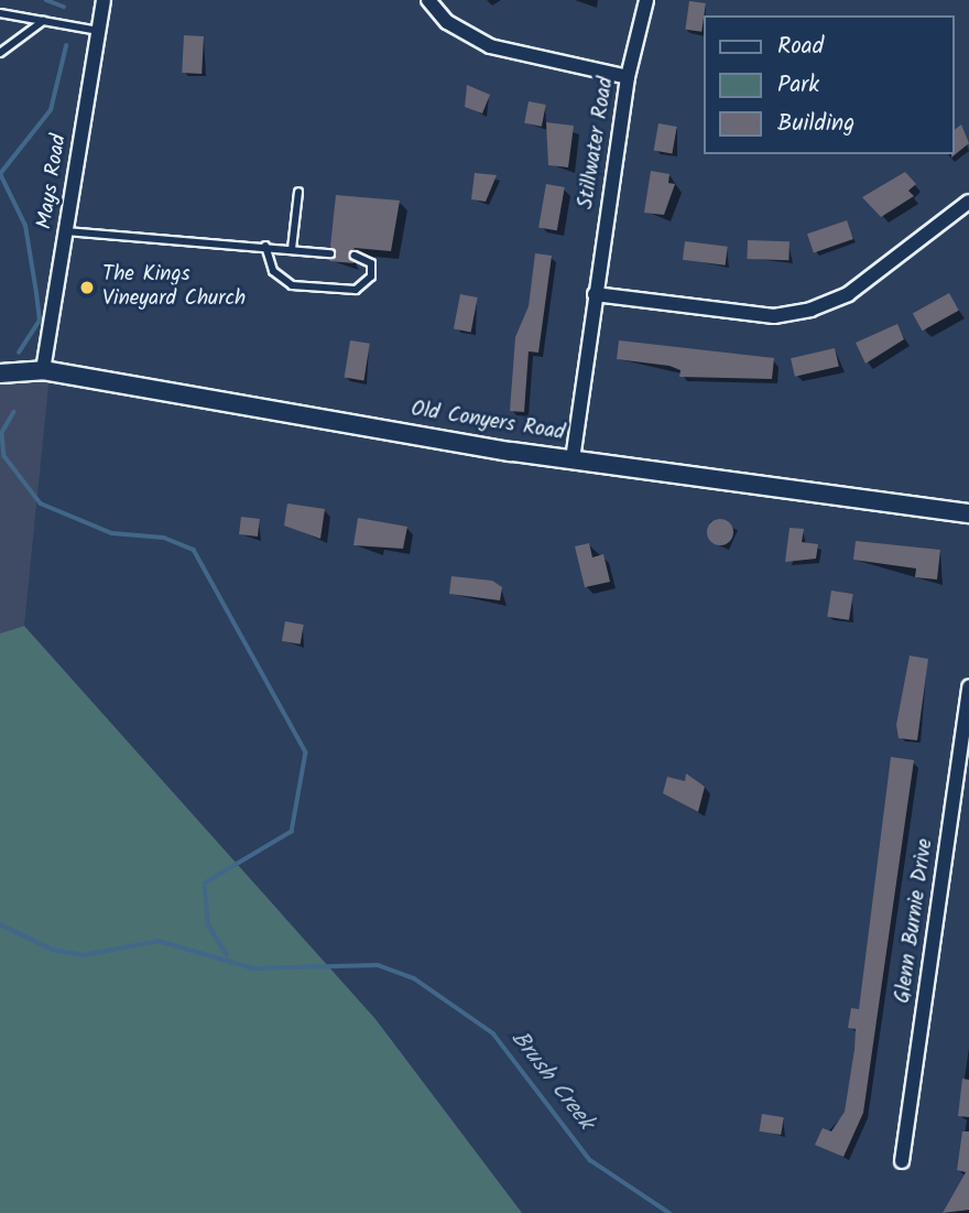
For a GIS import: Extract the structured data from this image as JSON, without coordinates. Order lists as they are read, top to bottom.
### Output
{
  "streets": {
    "street": [
      "Stillwater Road",
      "Mays Road",
      "Old Conyers Road",
      "Glenn Burnie Drive"
    ]
  },
  "crossings": [
    ["Stillwater Road", "Old Conyers Road"],
    ["Mays Road", "Old Conyers Road"]
  ],
  "water": ["Brush Creek"],
  "places": ["The Kings Vineyard Church"],
  "legend": ["Road", "Park", "Building"]
}
